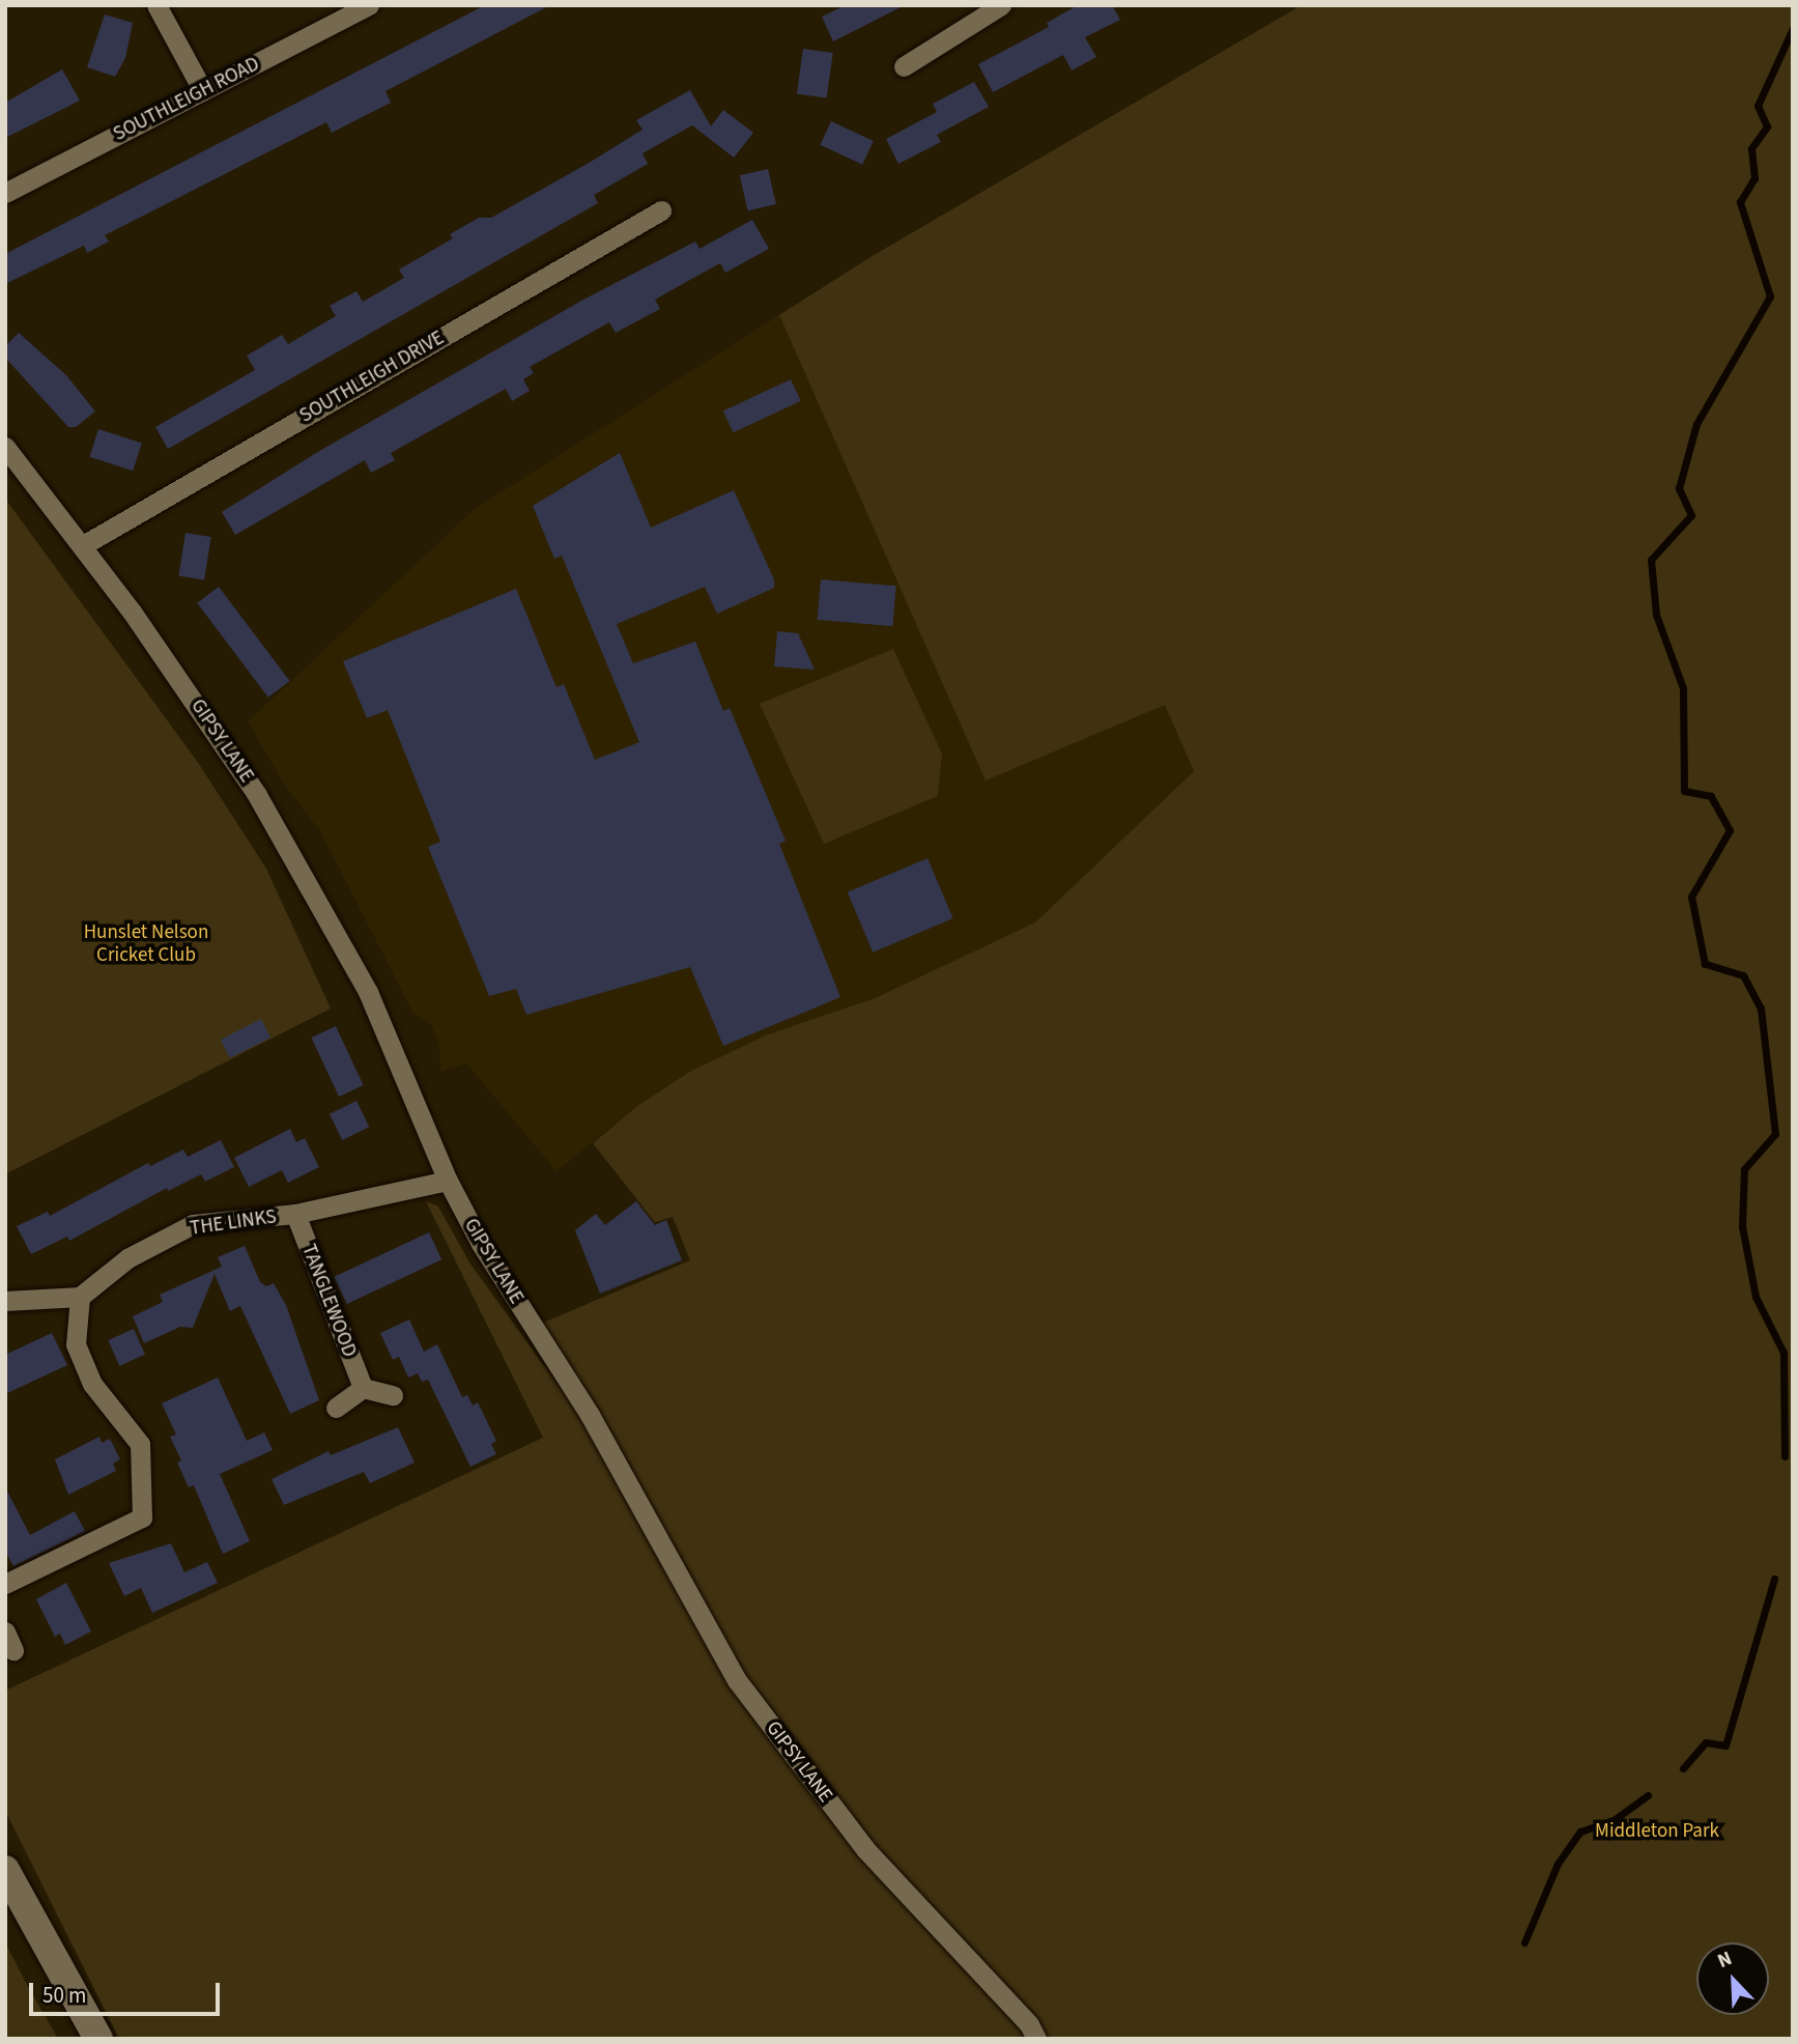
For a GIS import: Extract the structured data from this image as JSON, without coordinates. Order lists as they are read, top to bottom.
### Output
{
  "streets": {
    "street": [
      "SOUTHLEIGH ROAD",
      "SOUTHLEIGH DRIVE",
      "GIPSY LANE",
      "THE LINKS",
      "TANGLEWOOD"
    ]
  },
  "crossings": [
    ["SOUTHLEIGH DRIVE", "GIPSY LANE"],
    ["GIPSY LANE", "THE LINKS"],
    ["THE LINKS", "TANGLEWOOD"]
  ],
  "parks": ["Hunslet Nelson Cricket Club", "Middleton Park"],
  "scale_bar": "50 m",
  "north": "top left"
}
